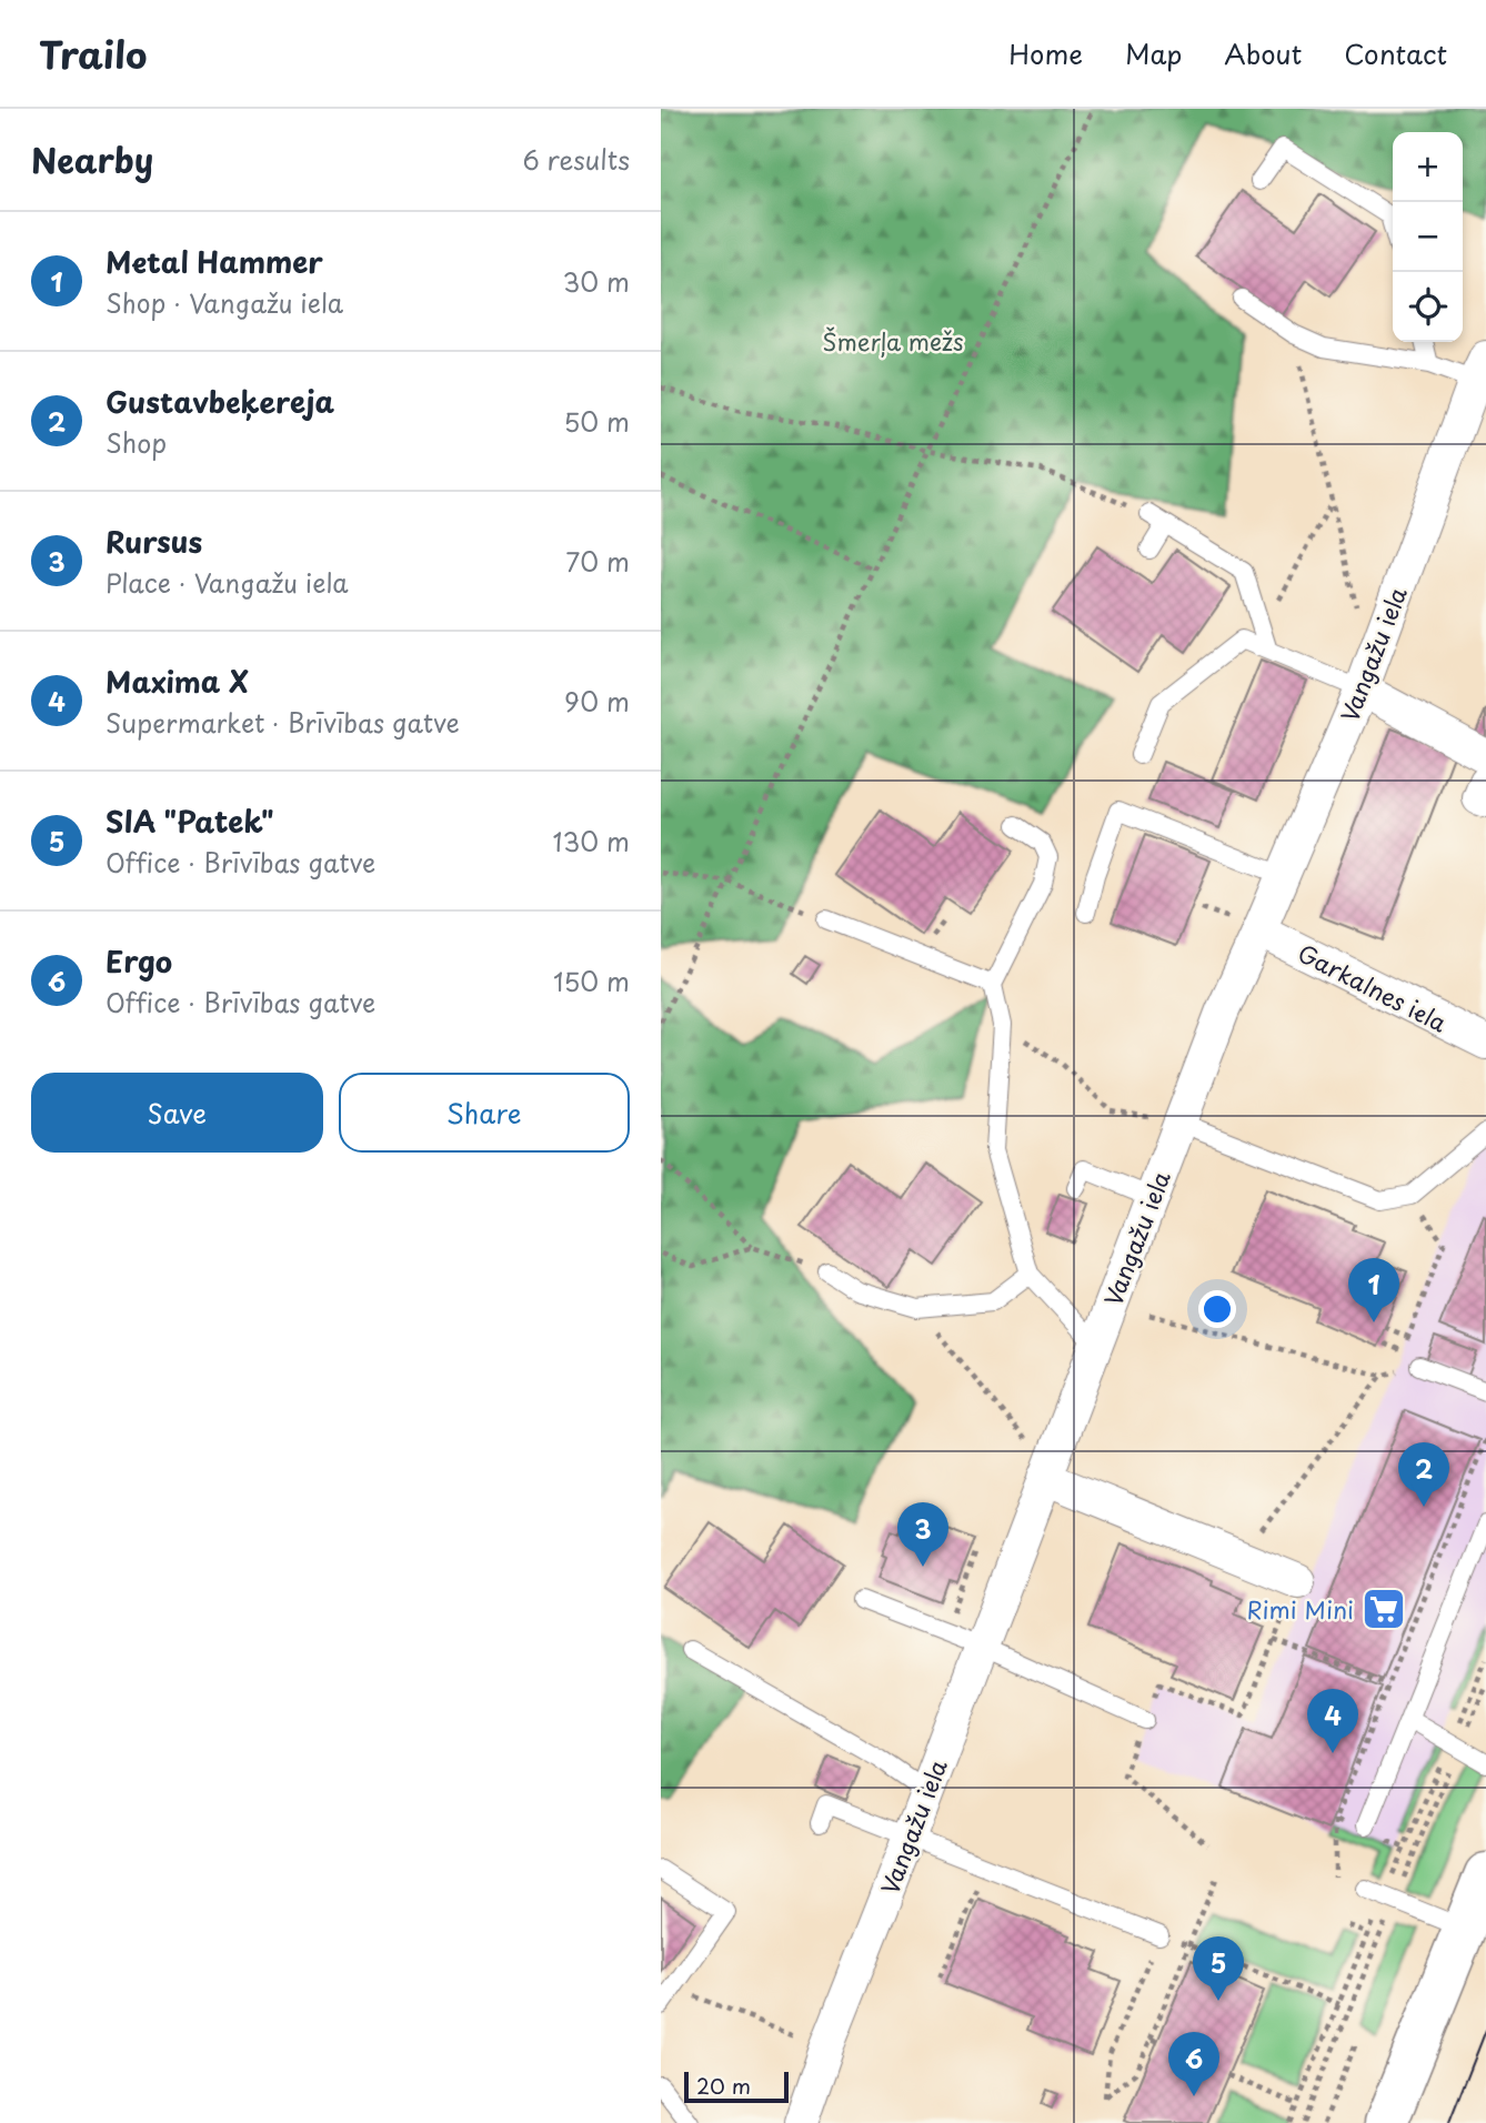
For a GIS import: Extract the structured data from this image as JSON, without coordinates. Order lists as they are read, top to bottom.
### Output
{
  "streets": {
    "street": ["Vangažu iela", "Garkalnes iela"]
  },
  "crossings": [
    ["Vangažu iela", "Garkalnes iela"]
  ],
  "parks": ["Šmerļa mežs"],
  "places": {
    "supermarket": ["Rimi Mini"]
  },
  "scale_bar": "20 m",
  "page": {
    "header": "Trailo",
    "nav": [
      "Home",
      "Map",
      "About",
      "Contact"
    ],
    "heading": ["Nearby", "6 results"],
    "map_buttons": ["+", "−"],
    "list": [
      {
        "mark": "1",
        "name": "Metal Hammer",
        "note": "Shop · Vangažu iela",
        "value": "30 m"
      },
      {
        "mark": "2",
        "name": "Gustavbeķereja",
        "note": "Shop",
        "value": "50 m"
      },
      {
        "mark": "3",
        "name": "Rursus",
        "note": "Place · Vangažu iela",
        "value": "70 m"
      },
      {
        "mark": "4",
        "name": "Maxima X",
        "note": "Supermarket · Brīvības gatve",
        "value": "90 m"
      },
      {
        "mark": "5",
        "name": "SIA \"Patek\"",
        "note": "Office · Brīvības gatve",
        "value": "130 m"
      },
      {
        "mark": "6",
        "name": "Ergo",
        "note": "Office · Brīvības gatve",
        "value": "150 m"
      }
    ],
    "buttons": ["Save", "Share"],
    "pins": [
      "1",
      "2",
      "3",
      "4",
      "5",
      "6"
    ],
    "scale": "20 m"
  }
}
